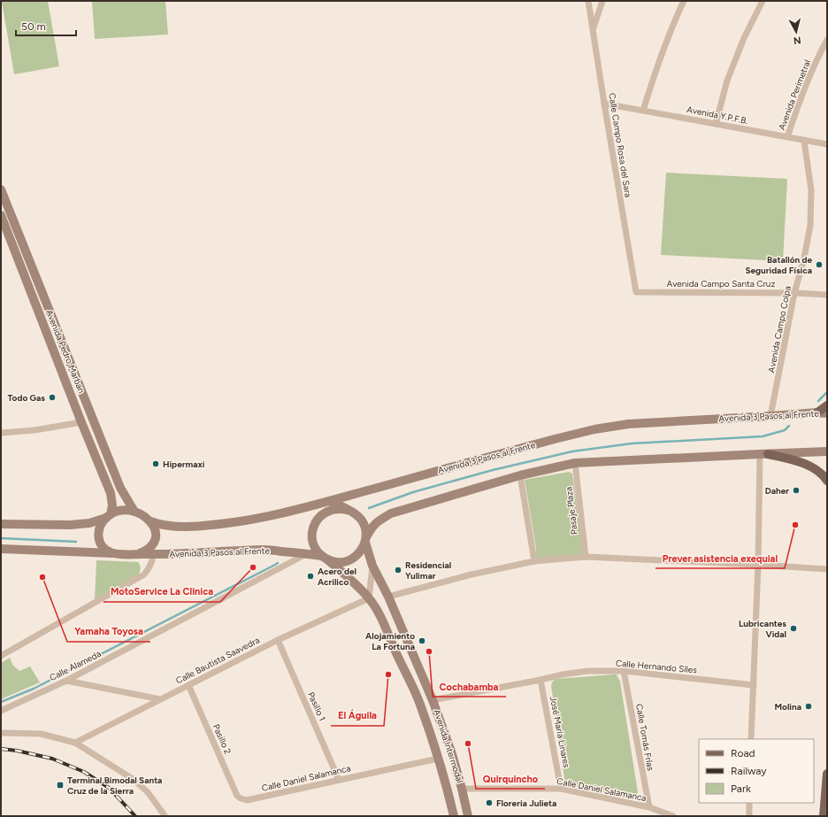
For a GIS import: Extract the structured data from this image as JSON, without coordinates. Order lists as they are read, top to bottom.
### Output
{
  "streets": {
    "main road": ["Avenida Pedro Marban", "Avenida 3 Pasos al Frente", "Avenida Intermodal"],
    "street": [
      "Avenida Perimetral",
      "Avenida Y.P.F.B.",
      "Calle Campo Rosa del Sara",
      "Avenida Campo Santa Cruz",
      "Avenida Campo Colpa",
      "Pasaje Plaza",
      "Calle Bautista Saavedra",
      "Calle Alameda",
      "Calle Hernando Síles",
      "Pasillo 1",
      "José María Linares",
      "Calle Tomás Frías",
      "Pasillo 2",
      "Calle Daniel Salamanca"
    ]
  },
  "crossings": [
    ["Avenida Perimetral", "Avenida Y.P.F.B."],
    ["Avenida Y.P.F.B.", "Calle Campo Rosa del Sara"],
    ["Avenida Y.P.F.B.", "Avenida Campo Colpa"],
    ["Calle Campo Rosa del Sara", "Avenida Campo Santa Cruz"],
    ["Avenida Campo Santa Cruz", "Avenida Campo Colpa"],
    ["Avenida Campo Colpa", "Avenida 3 Pasos al Frente"],
    ["Avenida Pedro Marban", "Avenida 3 Pasos al Frente"],
    ["Avenida 3 Pasos al Frente", "Calle Alameda"],
    ["Avenida 3 Pasos al Frente", "Avenida Intermodal"],
    ["Calle Bautista Saavedra", "Pasillo 1"],
    ["Calle Bautista Saavedra", "Pasillo 2"],
    ["Calle Bautista Saavedra", "Avenida Intermodal"],
    ["Calle Hernando Síles", "José María Linares"],
    ["Calle Hernando Síles", "Calle Tomás Frías"],
    ["Calle Hernando Síles", "Avenida Intermodal"],
    ["Pasillo 1", "Calle Daniel Salamanca"],
    ["José María Linares", "Calle Daniel Salamanca"],
    ["Calle Tomás Frías", "Calle Daniel Salamanca"],
    ["Pasillo 2", "Calle Daniel Salamanca"],
    ["Avenida Intermodal", "Calle Daniel Salamanca"]
  ],
  "places": {
    "other": [
      "Batallón de Seguridad Física",
      "Todo Gas",
      "Hipermaxi",
      "Daher",
      "Prever asistencia exequial",
      "MotoService La Clinica",
      "Residencial Yulimar",
      "Acero del Acrilico",
      "Yamaha Toyosa",
      "Lubricantes Vidal",
      "Alojamiento La Fortuna",
      "Cochabamba",
      "El Águila",
      "Molina",
      "Quirquincho",
      "Floreria Julieta"
    ],
    "transit": ["Terminal Bimodal Santa Cruz de la Sierra"]
  },
  "legend": ["Road", "Railway", "Park"],
  "scale_bar": "50 m",
  "north": "bottom"
}
